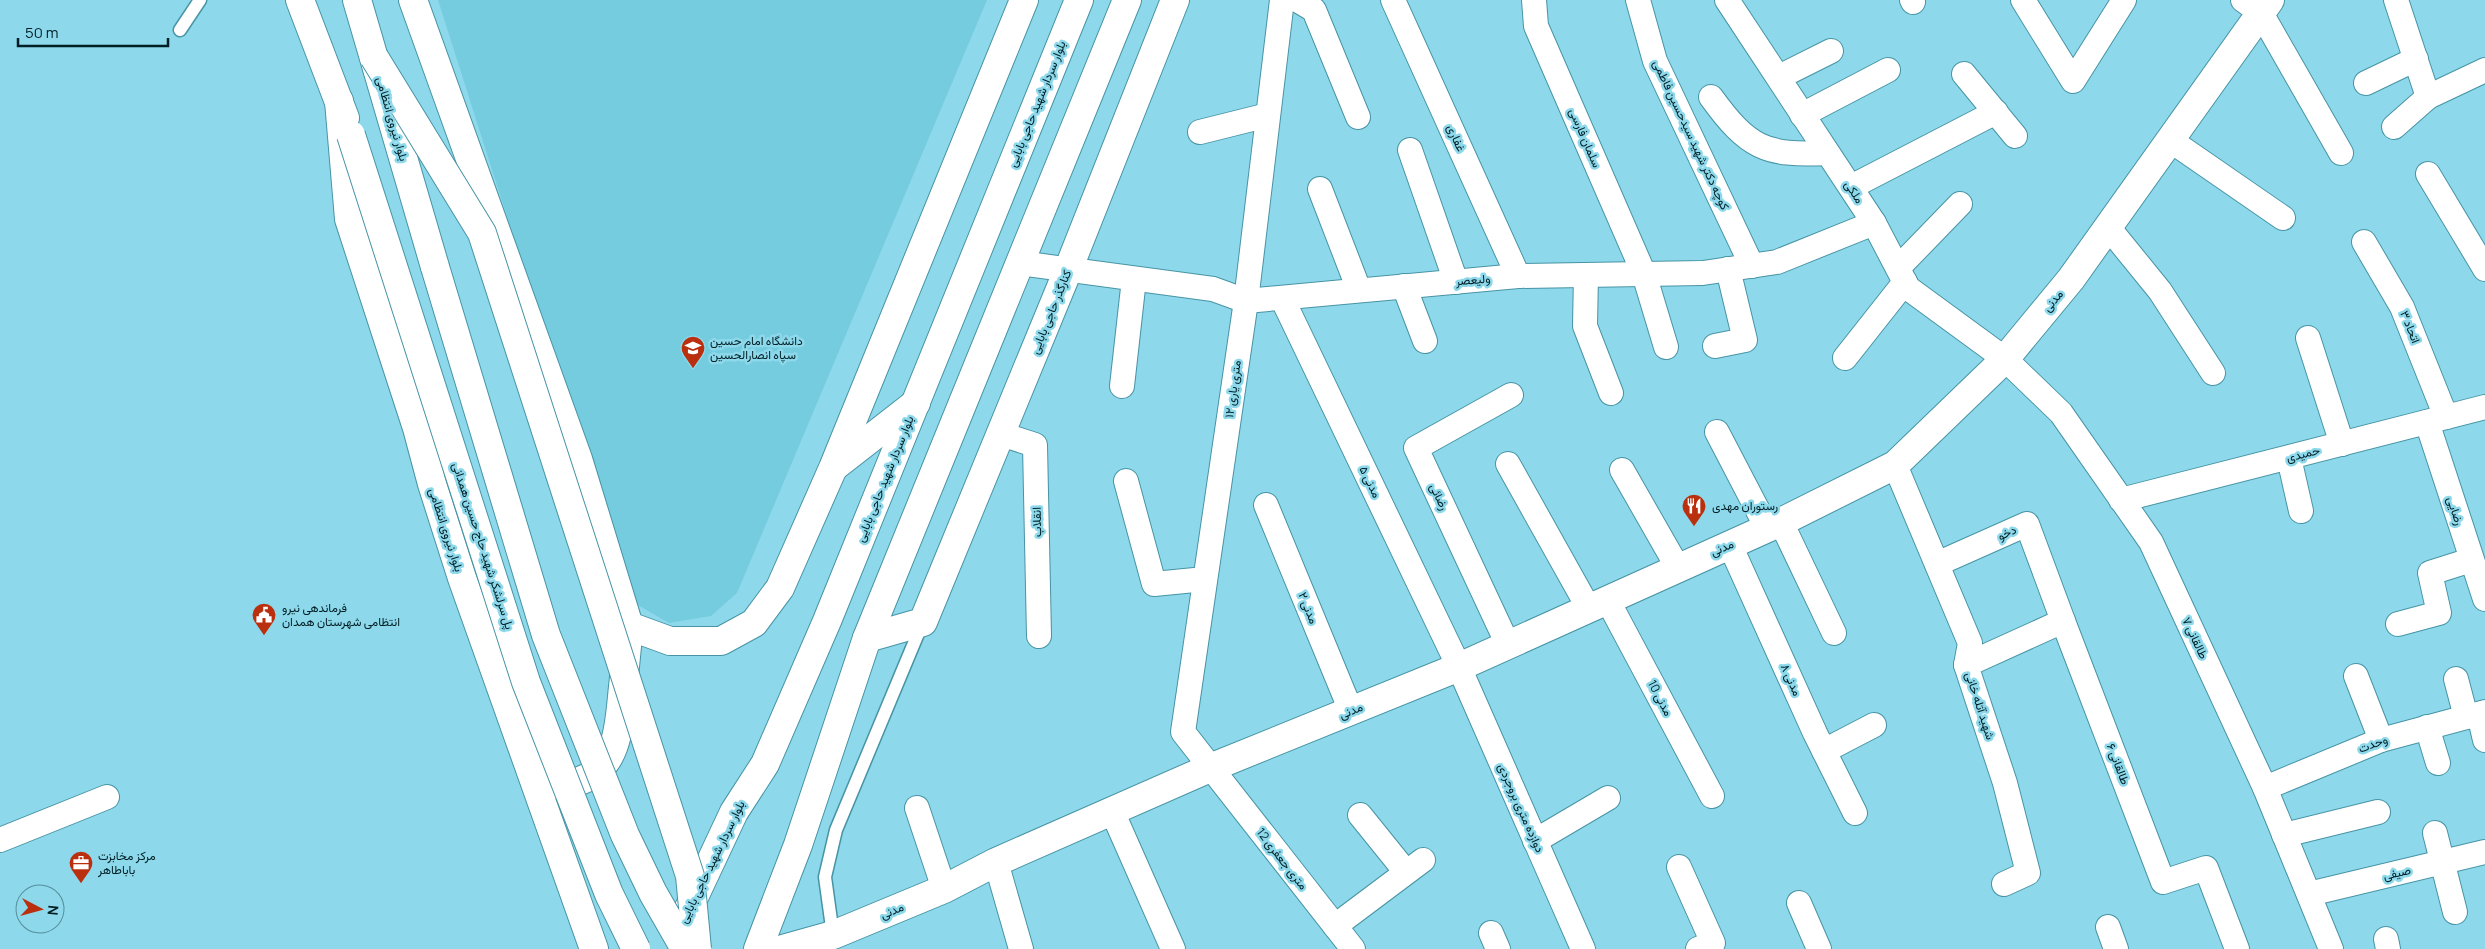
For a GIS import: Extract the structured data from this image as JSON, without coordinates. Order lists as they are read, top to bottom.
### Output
{
  "streets": {
    "main road": [
      "بلوار سردار شهید حاجی بابایی",
      "بلوار نیروی انتظامی",
      "مدنی",
      "کنارگذر حاجی بابایی",
      "پل سرلشکر شهید حاج حسین همدانی"
    ],
    "street": [
      "کوچه دکتر شهید سیدحسین فاطمی",
      "غفاری",
      "سلمان فارسی",
      "ملکی",
      "ولیعصر",
      "اتحاد ۳",
      "۱۲ متری یاری",
      "حمیدی",
      "مدنی ۵",
      "رضائی",
      "رضایی",
      "انقلاب",
      "دخو",
      "مدنی ۲",
      "طالقانی ۷",
      "مدنی ۸",
      "مدنی 10",
      "شهید آتله خانی",
      "وحدت",
      "طالقانی ۶",
      "دوازده متری بروجردی",
      "12 متری جعفری",
      "صیفی"
    ]
  },
  "crossings": [
    ["بلوار نیروی انتظامی", "پل سرلشکر شهید حاج حسین همدانی"],
    ["کوچه دکتر شهید سیدحسین فاطمی", "ولیعصر"],
    ["غفاری", "ولیعصر"],
    ["سلمان فارسی", "ولیعصر"],
    ["ملکی", "ولیعصر"],
    ["ملکی", "مدنی"],
    ["ملکی", "طالقانی ۷"],
    ["ولیعصر", "کنارگذر حاجی بابایی"],
    ["ولیعصر", "۱۲ متری یاری"],
    ["ولیعصر", "مدنی ۵"],
    ["مدنی", "۱۲ متری یاری"],
    ["مدنی", "مدنی ۵"],
    ["مدنی", "رضائی"],
    ["مدنی", "مدنی ۲"],
    ["مدنی", "طالقانی ۷"],
    ["مدنی", "مدنی ۸"],
    ["مدنی", "مدنی 10"],
    ["مدنی", "شهید آتله خانی"],
    ["مدنی", "دوازده متری بروجردی"],
    ["مدنی", "12 متری جعفری"],
    ["کنارگذر حاجی بابایی", "انقلاب"],
    ["اتحاد ۳", "حمیدی"],
    ["اتحاد ۳", "رضایی"],
    ["۱۲ متری یاری", "12 متری جعفری"],
    ["حمیدی", "رضایی"],
    ["حمیدی", "طالقانی ۷"],
    ["مدنی ۵", "دوازده متری بروجردی"],
    ["دخو", "شهید آتله خانی"],
    ["دخو", "طالقانی ۶"],
    ["طالقانی ۷", "وحدت"],
    ["طالقانی ۷", "صیفی"]
  ],
  "places": {
    "school or university": ["دانشگاه امام حسین سپاه انصارالحسین"],
    "restaurant": ["رستوران مهدی"],
    "public building": ["فرماندهی نیرو انتظامی شهرستان همدان"],
    "office": ["مرکز مخابزت باباطاهر"]
  },
  "scale_bar": "50 m",
  "north": "right"
}
